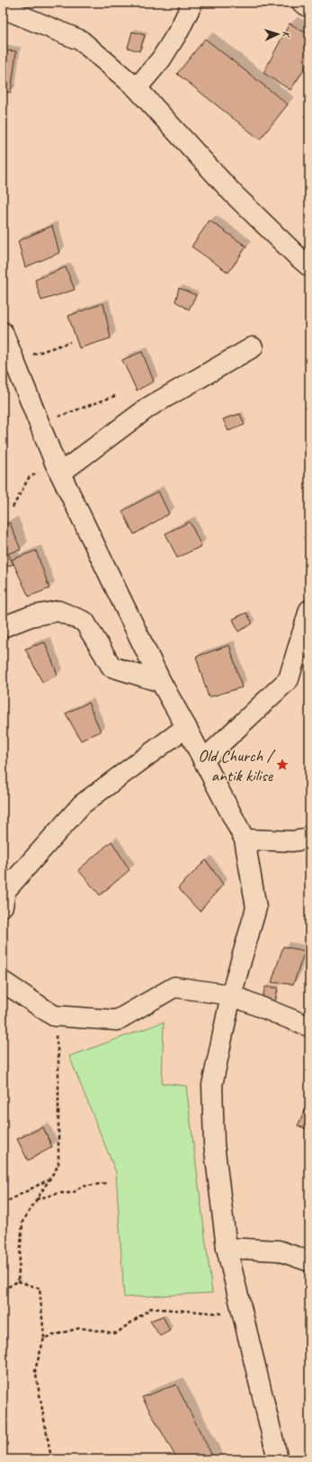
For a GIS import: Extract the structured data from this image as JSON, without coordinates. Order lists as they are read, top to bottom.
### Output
{
  "places": {
    "place": ["Old Church / antik kilise"]
  },
  "north": "right"
}
